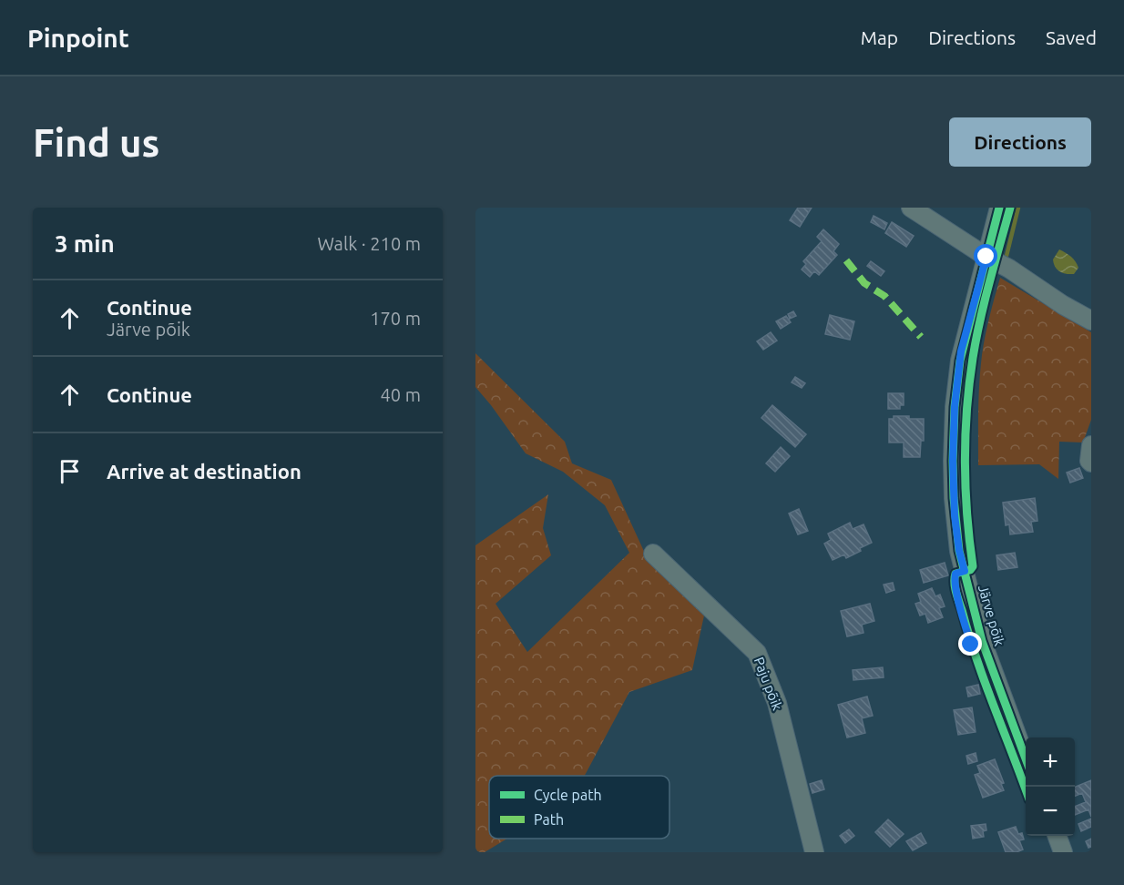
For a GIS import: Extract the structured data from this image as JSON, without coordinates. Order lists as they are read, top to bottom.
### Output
{
  "streets": {
    "street": ["Järve põik", "Paju põik"]
  },
  "legend": ["Cycle path", "Path"],
  "page": {
    "header": "Pinpoint",
    "nav": ["Map", "Directions", "Saved"],
    "buttons": "Directions",
    "title": "Find us",
    "heading": ["3 min", "Walk · 210 m"],
    "list": [
      ["Continue", "Järve põik", "170 m"],
      ["Continue", "40 m"],
      "Arrive at destination"
    ],
    "map_buttons": ["+", "−"]
  }
}
